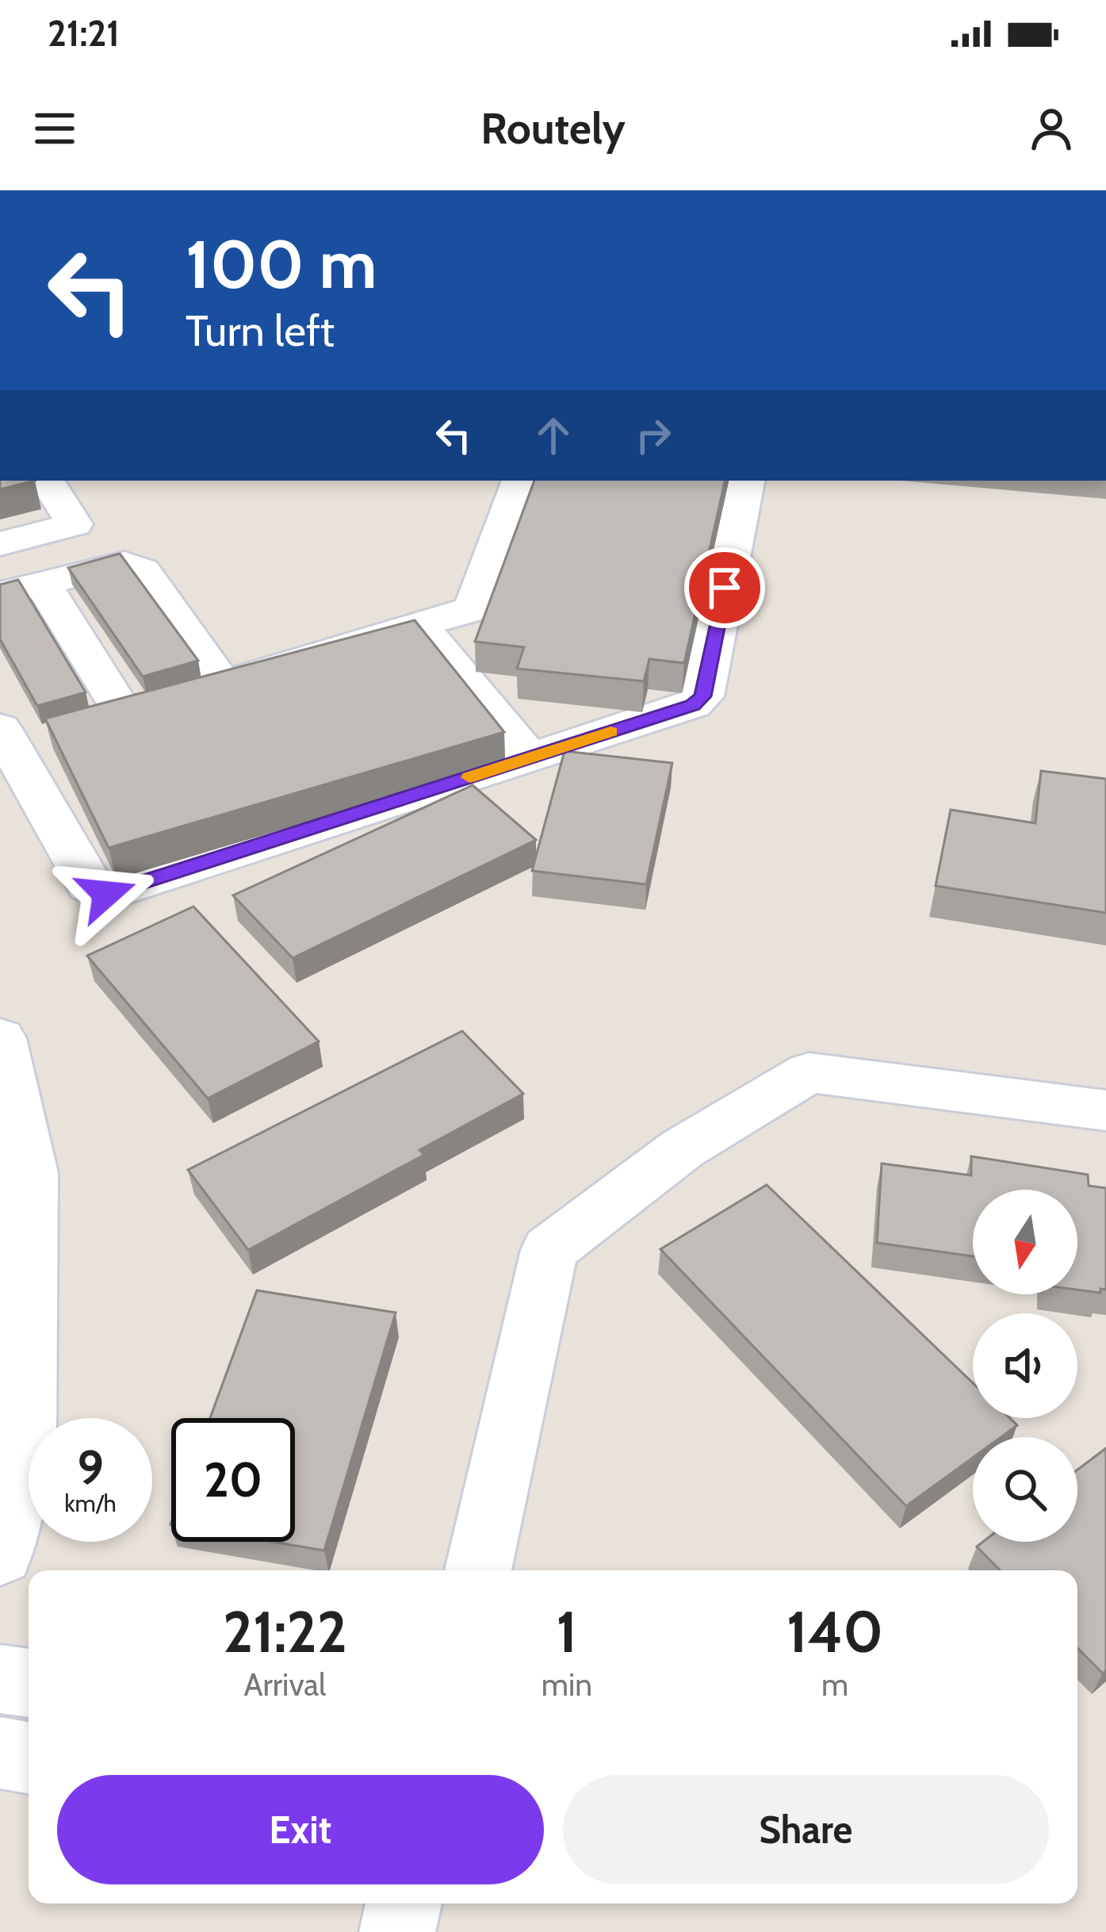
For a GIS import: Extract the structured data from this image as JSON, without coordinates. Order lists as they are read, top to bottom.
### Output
{
  "north": "bottom",
  "page": {
    "status": "21:21",
    "header": "Routely",
    "turn": ["100 m", "Turn left"],
    "speed": "9 km/h",
    "limit": "20",
    "eta": [
      "21:22",
      "Arrival",
      "1",
      "min",
      "140",
      "m"
    ],
    "buttons": ["Exit", "Share"]
  }
}
